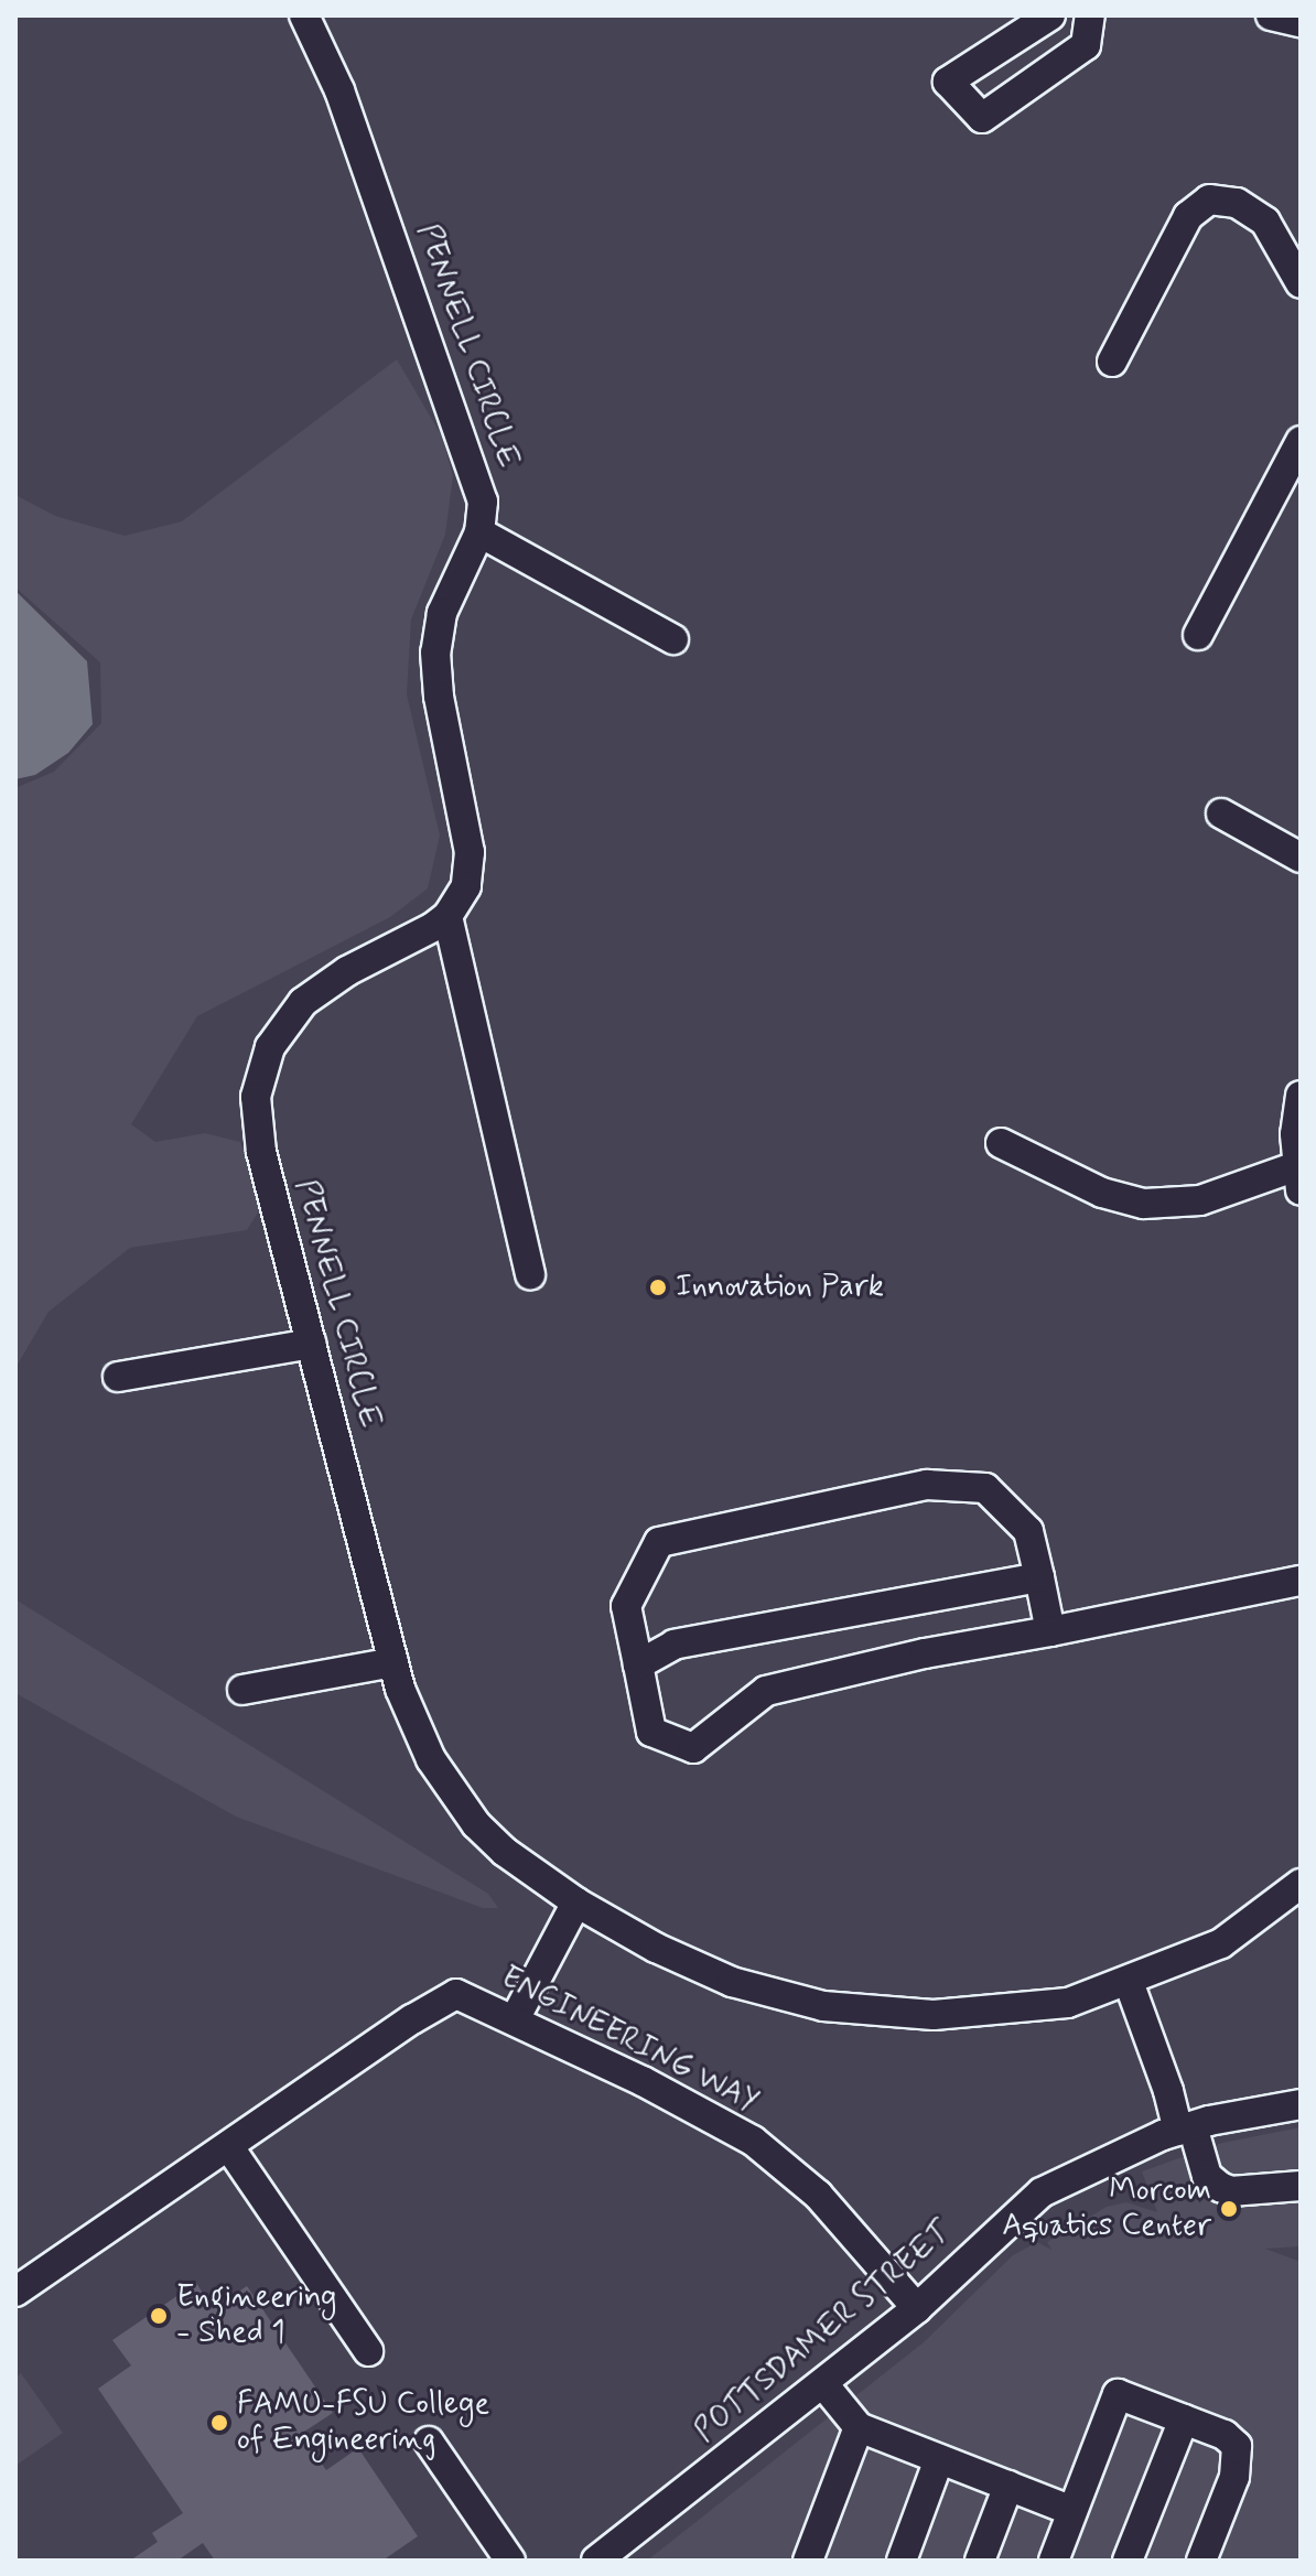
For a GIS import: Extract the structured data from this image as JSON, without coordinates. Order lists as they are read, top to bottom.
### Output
{
  "streets": {
    "street": ["PENNELL CIRCLE", "ENGINEERING WAY", "POTTSDAMER STREET"]
  },
  "crossings": [
    ["ENGINEERING WAY", "POTTSDAMER STREET"]
  ],
  "places": [
    "Innovation Park",
    "Morcom Aquatics Center",
    "Engineering - Shed 1",
    "FAMU-FSU College of Engineering"
  ]
}
